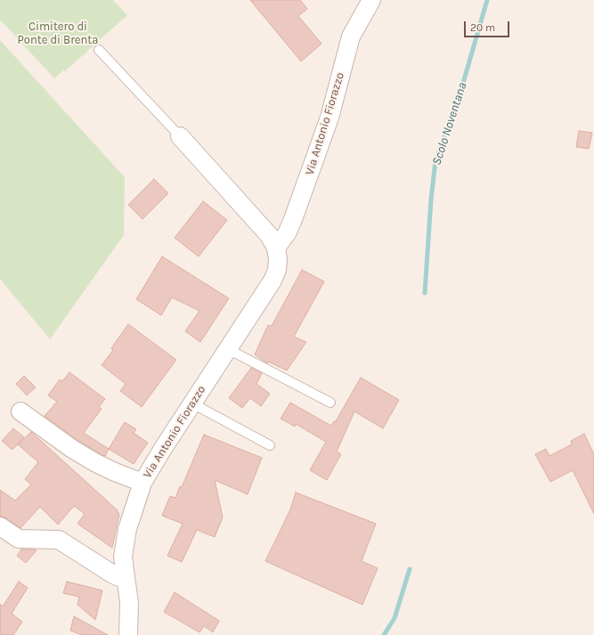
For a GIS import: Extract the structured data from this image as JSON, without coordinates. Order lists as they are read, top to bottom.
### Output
{
  "streets": {
    "street": ["Via Antonio Fiorazzo"]
  },
  "water": ["Scolo Noventana"],
  "parks": ["Cimitero di Ponte di Brenta"],
  "scale_bar": "20 m"
}
